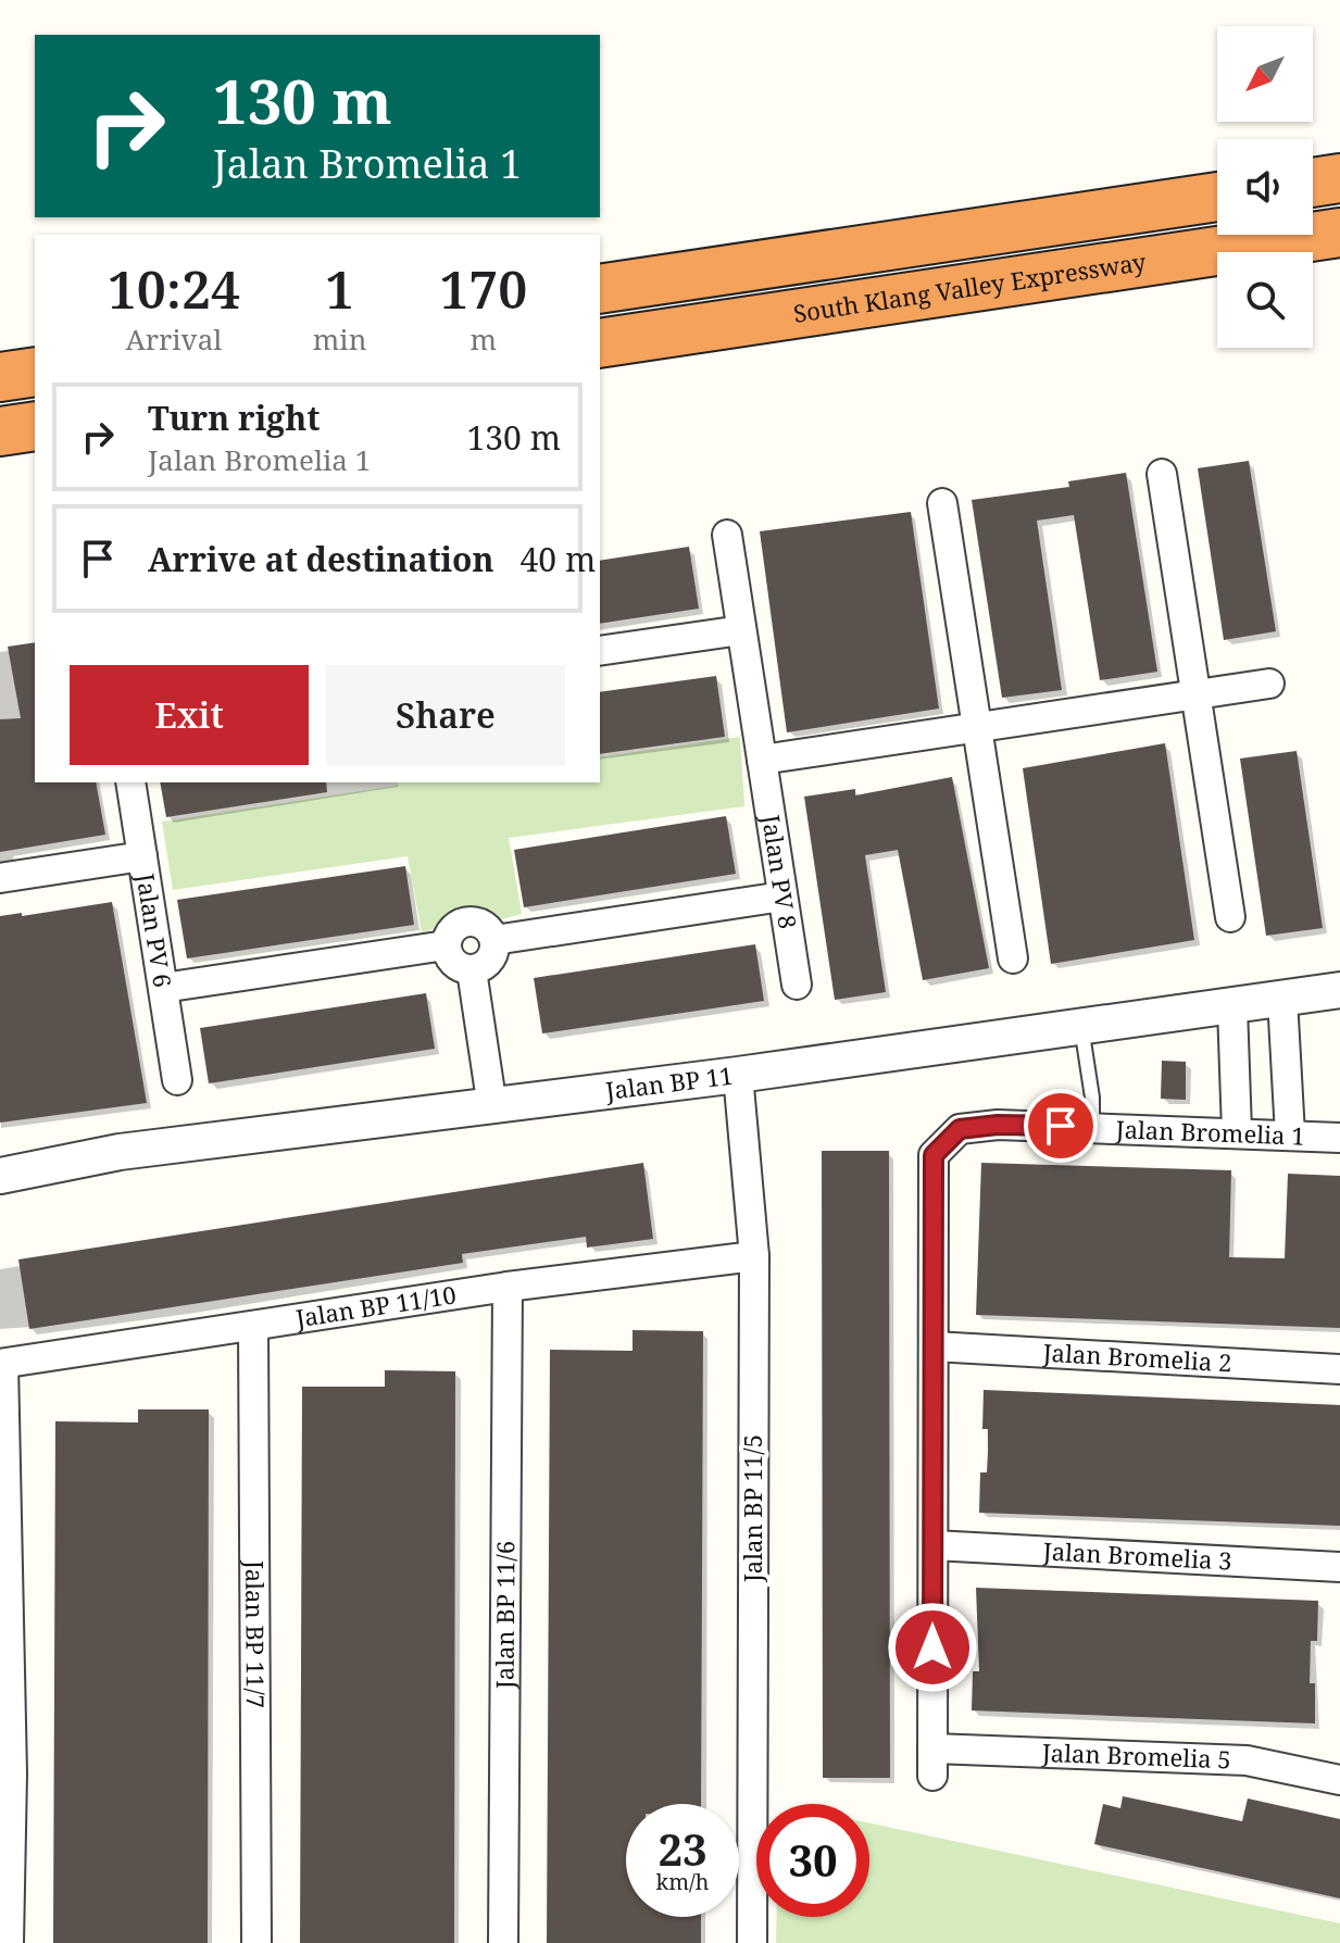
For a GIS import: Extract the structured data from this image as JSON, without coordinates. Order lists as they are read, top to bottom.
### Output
{
  "streets": {
    "highway": ["South Klang Valley Expressway"],
    "street": [
      "Jalan PV 8",
      "Jalan PV 6",
      "Jalan BP 11",
      "Jalan Bromelia 1",
      "Jalan BP 11/10",
      "Jalan Bromelia 2",
      "Jalan BP 11/5",
      "Jalan Bromelia 3",
      "Jalan BP 11/6",
      "Jalan BP 11/7",
      "Jalan Bromelia 5"
    ]
  },
  "crossings": [
    ["Jalan BP 11", "Jalan BP 11/5"],
    ["Jalan Bromelia 1", "Jalan Bromelia 2"],
    ["Jalan BP 11/10", "Jalan BP 11/5"],
    ["Jalan BP 11/10", "Jalan BP 11/6"],
    ["Jalan BP 11/10", "Jalan BP 11/7"],
    ["Jalan Bromelia 3", "Jalan Bromelia 5"]
  ],
  "north": "bottom left",
  "page": {
    "turn": ["130 m", "Jalan Bromelia 1"],
    "eta": [
      "10:24",
      "Arrival",
      "1",
      "min",
      "170",
      "m"
    ],
    "list": [
      {
        "name": "Turn right",
        "note": "Jalan Bromelia 1",
        "value": "130 m"
      },
      {
        "name": "Arrive at destination",
        "value": "40 m"
      }
    ],
    "buttons": ["Exit", "Share"],
    "speed": "23 km/h",
    "limit": "30"
  }
}
